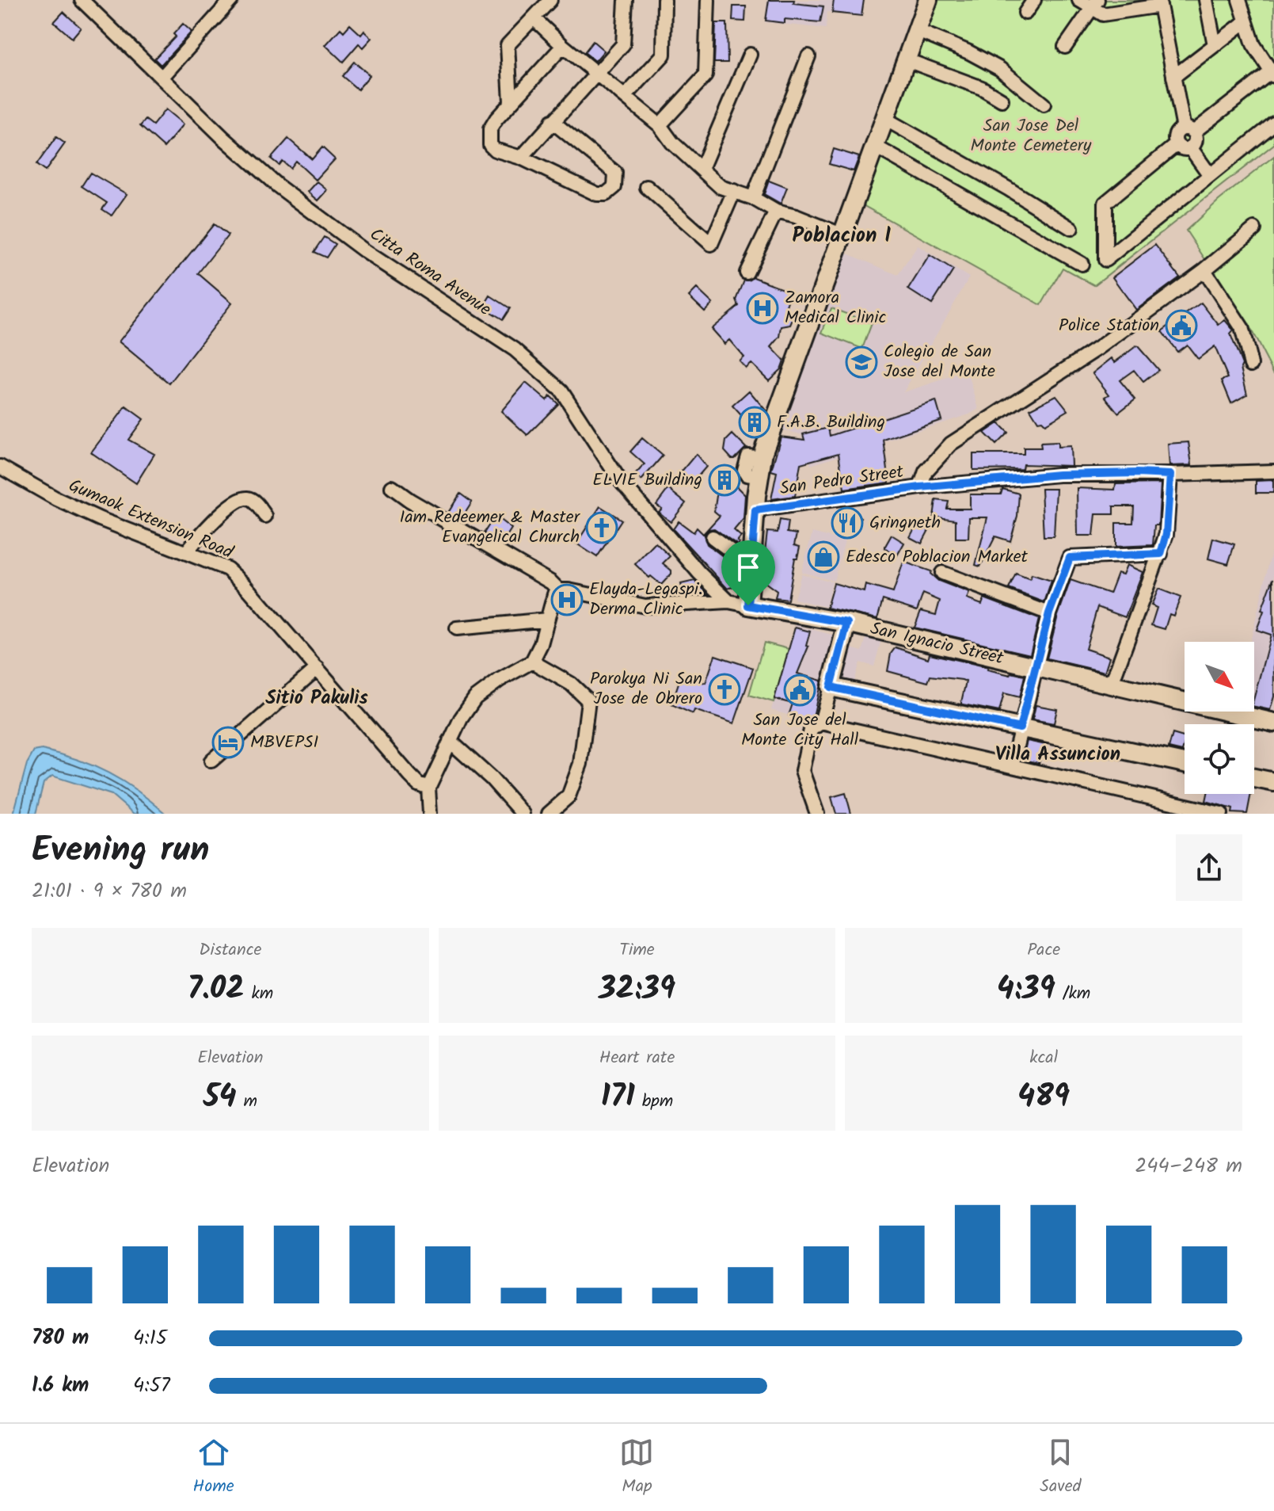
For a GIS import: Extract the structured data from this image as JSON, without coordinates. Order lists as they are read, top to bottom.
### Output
{
  "streets": {
    "main road": ["San Ignacio Street"],
    "street": ["Citta Roma Avenue", "San Pedro Street", "Gumaok Extension Road"]
  },
  "crossings": [
    ["Citta Roma Avenue", "San Ignacio Street"]
  ],
  "districts": ["Poblacion I", "Sitio Pakulis", "Villa Assuncion"],
  "parks": ["San Jose Del Monte Cemetery"],
  "places": {
    "hospital": ["Zamora Medical Clinic", "Elayda-Legaspi. Derma Clinic"],
    "public building": ["Police Station", "San Jose del Monte City Hall"],
    "school or university": ["Colegio de San Jose del Monte"],
    "building": ["F.A.B. Building", "ELVIE Building"],
    "restaurant": ["Gringneth"],
    "church": ["Iam Redeemer & Master Evangelical Church", "Parokya Ni San Jose de Obrero"],
    "shop": ["Edesco Poblacion Market"],
    "hotel": ["MBVEPSI"]
  },
  "north": "bottom right",
  "page": {
    "heading": ["Evening run", "21:01 · 9 × 780 m"],
    "stats": [
      ["Distance", "7.02 km"],
      ["Time", "32:39"],
      ["Pace", "4:39 /km"],
      ["Elevation", "54 m"],
      ["Heart rate", "171 bpm"],
      ["kcal", "489"]
    ],
    "chart": ["Elevation", "244–248 m"],
    "list": [
      {
        "name": "780 m",
        "note": "4:15"
      },
      {
        "name": "1.6 km",
        "note": "4:57"
      }
    ],
    "tabs": ["Home", "Map", "Saved"]
  }
}
